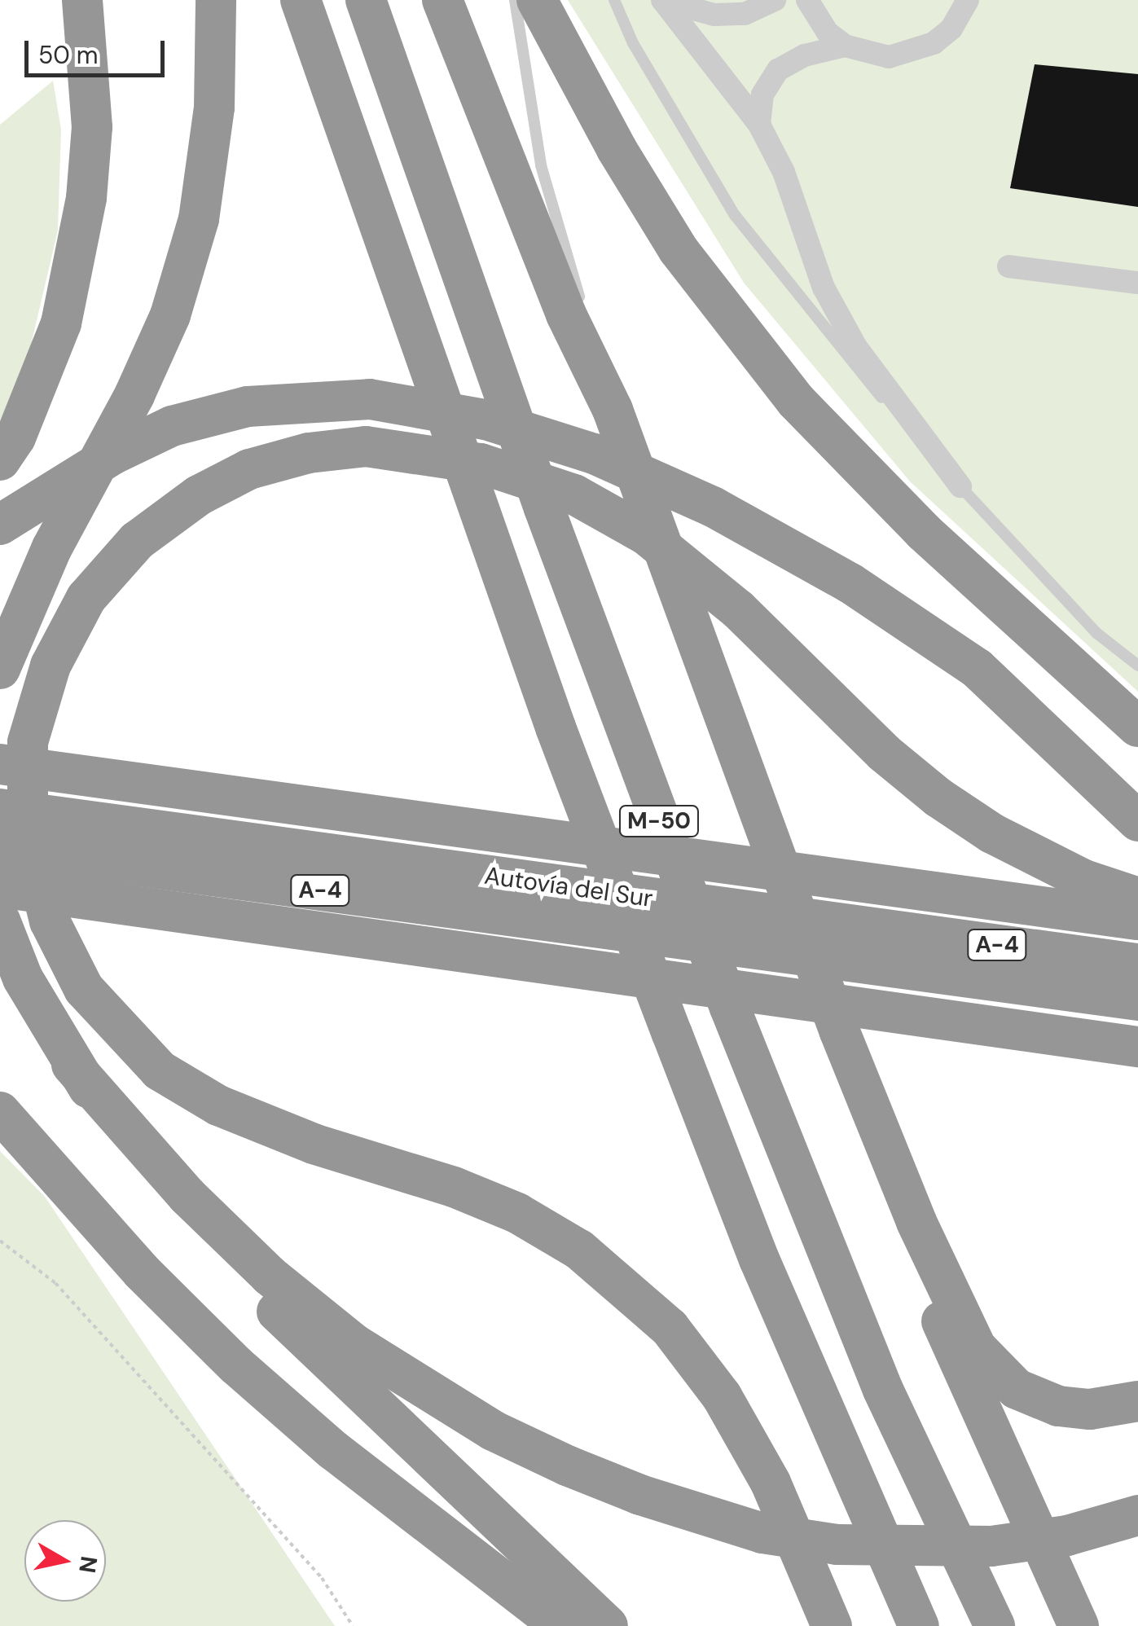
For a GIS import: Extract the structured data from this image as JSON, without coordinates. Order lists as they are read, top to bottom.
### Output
{
  "streets": {
    "highway": ["M-50", "Autovía del Sur", "A-4"]
  },
  "scale_bar": "50 m",
  "north": "right"
}
